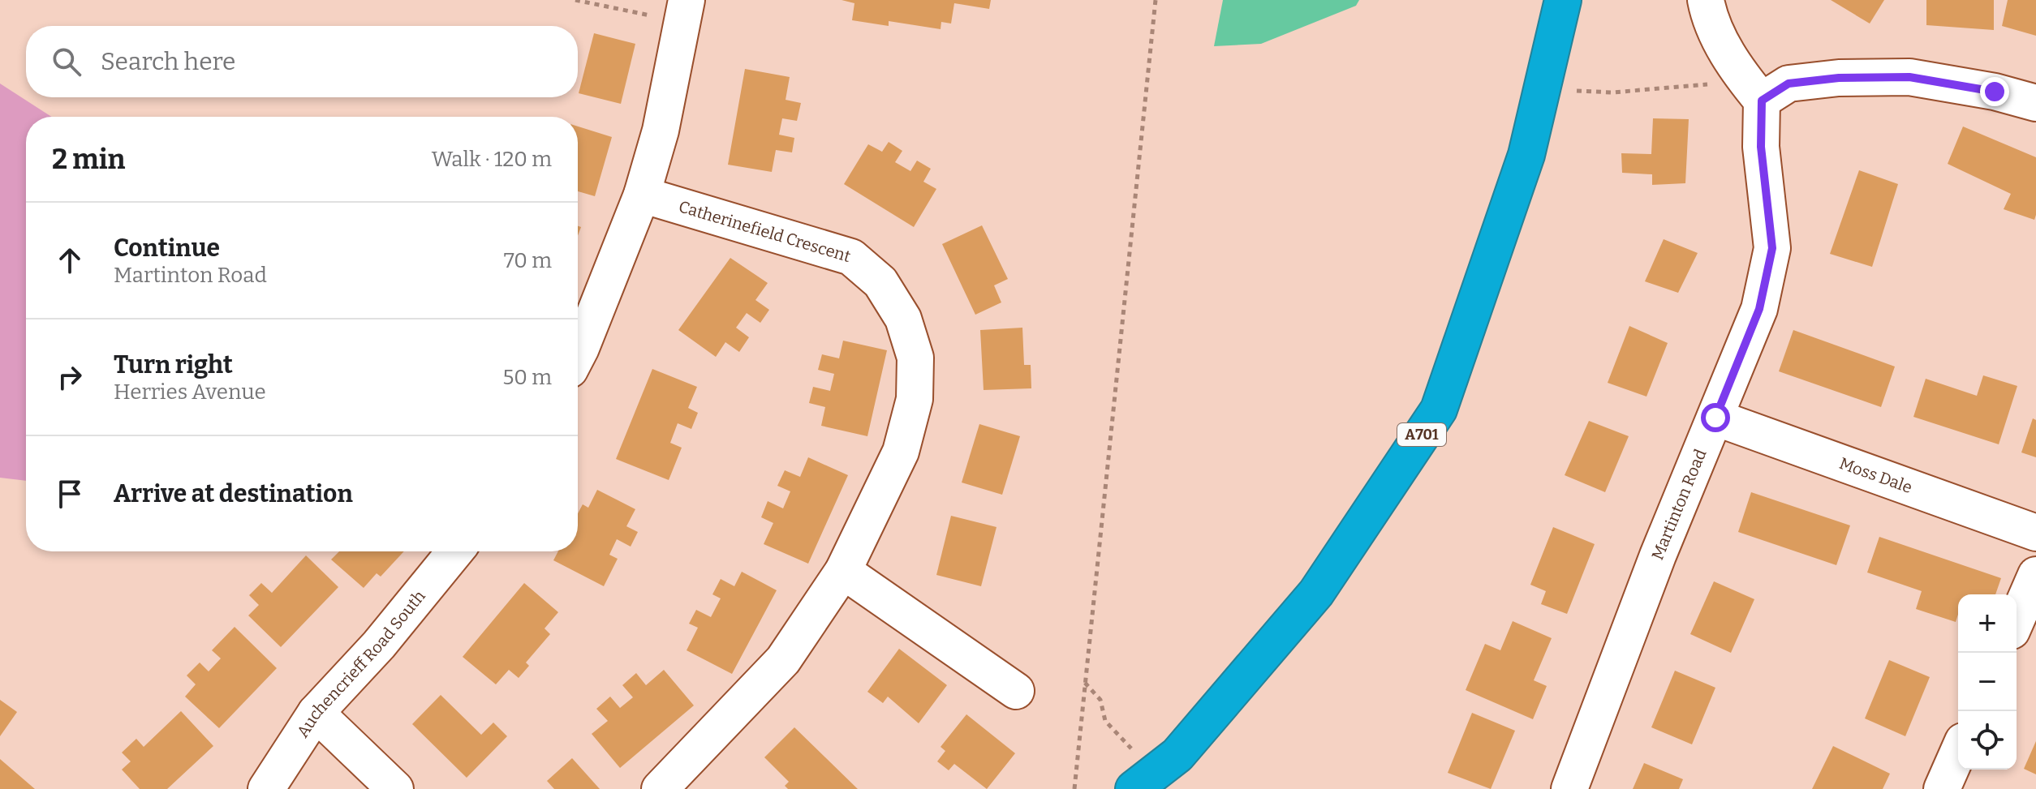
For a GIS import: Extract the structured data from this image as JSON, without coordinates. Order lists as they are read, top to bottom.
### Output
{
  "streets": {
    "highway": ["A701"],
    "street": [
      "Catherinefield Crescent",
      "Moss Dale",
      "Martinton Road",
      "Auchencrieff Road South"
    ]
  },
  "crossings": [
    ["Moss Dale", "Martinton Road"]
  ],
  "page": {
    "search": "Search here",
    "heading": ["2 min", "Walk · 120 m"],
    "list": [
      ["Continue", "Martinton Road", "70 m"],
      ["Turn right", "Herries Avenue", "50 m"],
      "Arrive at destination"
    ],
    "map_buttons": ["+", "−"]
  }
}
